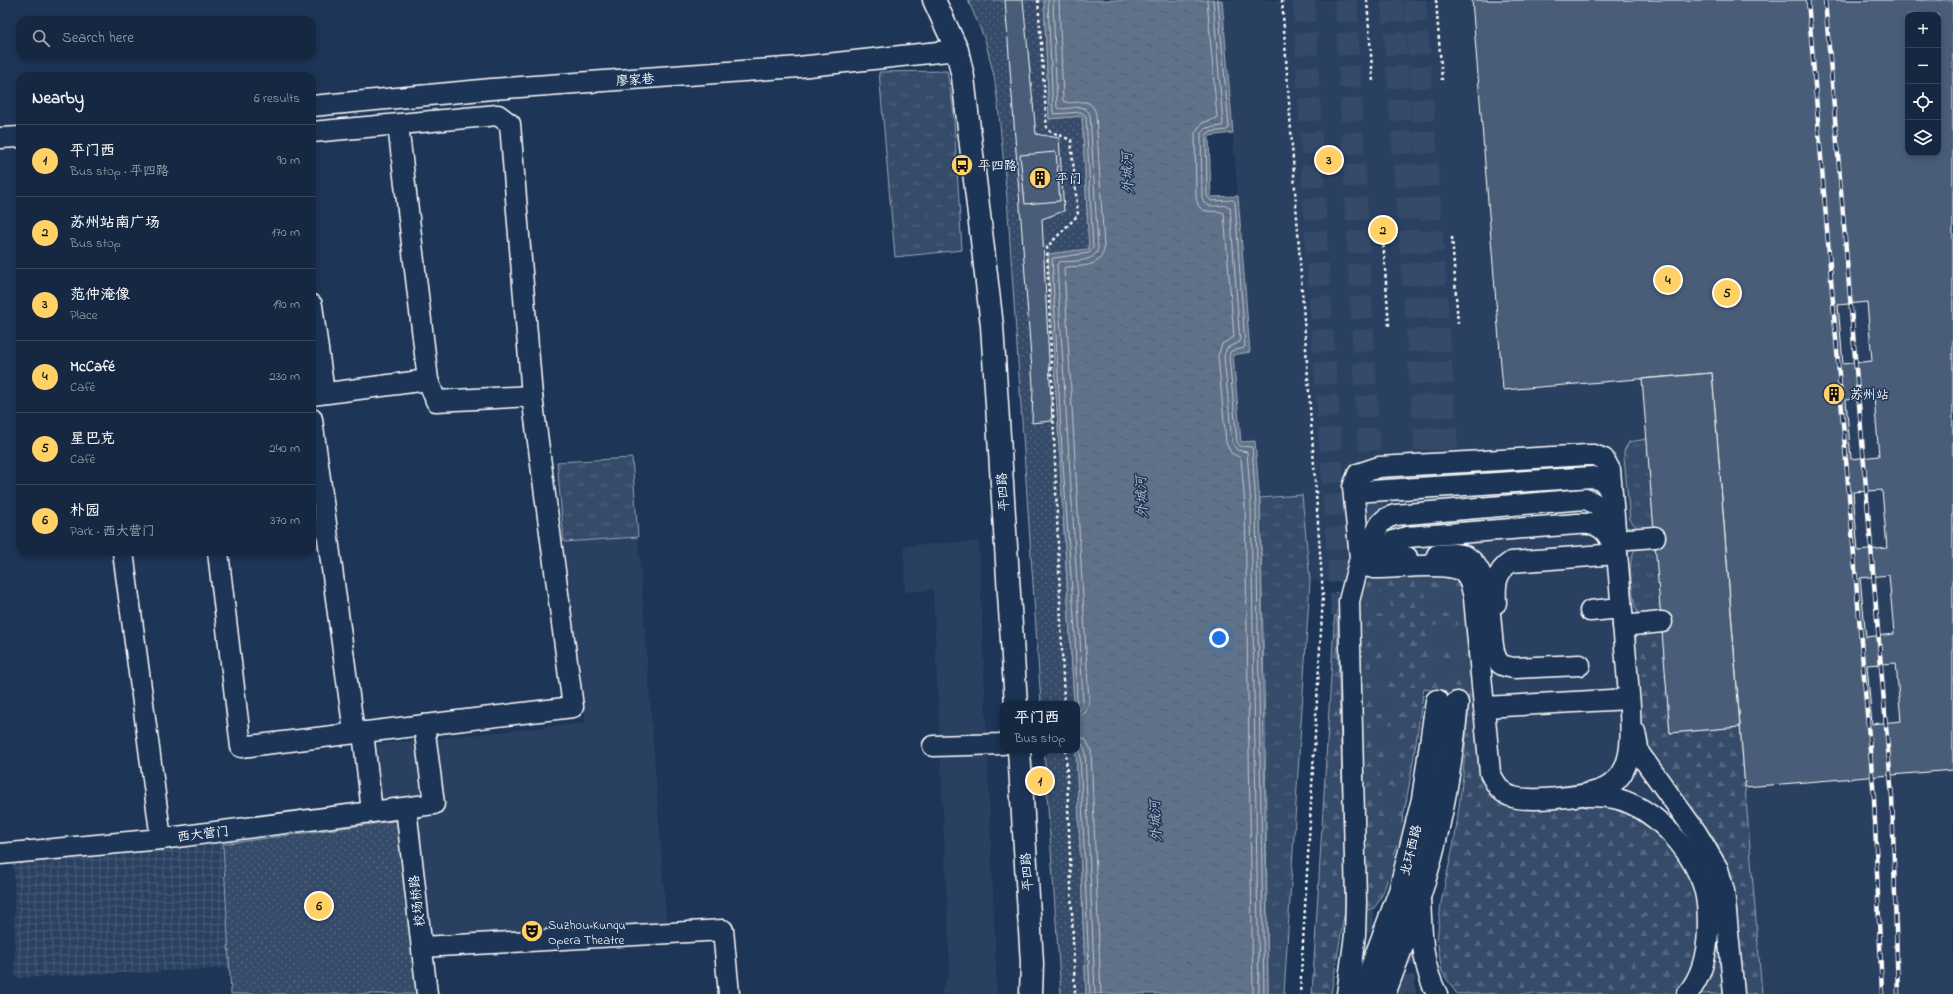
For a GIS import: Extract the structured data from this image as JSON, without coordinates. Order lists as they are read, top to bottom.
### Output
{
  "streets": {
    "main road": ["平四路", "北环西路"],
    "street": ["廖家巷", "西大营门", "校场桥路"]
  },
  "crossings": [
    ["廖家巷", "平四路"],
    ["西大营门", "校场桥路"]
  ],
  "water": ["外城河"],
  "places": {
    "bus stop": ["平四路"],
    "building": ["平门", "苏州站"],
    "theatre": ["Suzhou Kunqu Opera Theatre"]
  },
  "page": {
    "map_buttons": ["+", "−"],
    "search": "Search here",
    "heading": ["Nearby", "6 results"],
    "list": [
      {
        "mark": "1",
        "name": "平门西",
        "note": "Bus stop · 平四路",
        "value": "90 m"
      },
      {
        "mark": "2",
        "name": "苏州站南广场",
        "note": "Bus stop",
        "value": "170 m"
      },
      {
        "mark": "3",
        "name": "范仲淹像",
        "note": "Place",
        "value": "190 m"
      },
      {
        "mark": "4",
        "name": "McCafé",
        "note": "Café",
        "value": "230 m"
      },
      {
        "mark": "5",
        "name": "星巴克",
        "note": "Café",
        "value": "240 m"
      },
      {
        "mark": "6",
        "name": "朴园",
        "note": "Park · 西大营门",
        "value": "370 m"
      }
    ],
    "pins": [
      "3",
      "2",
      "4",
      "5",
      "1",
      "6"
    ],
    "popup": ["平门西", "Bus stop"]
  }
}
